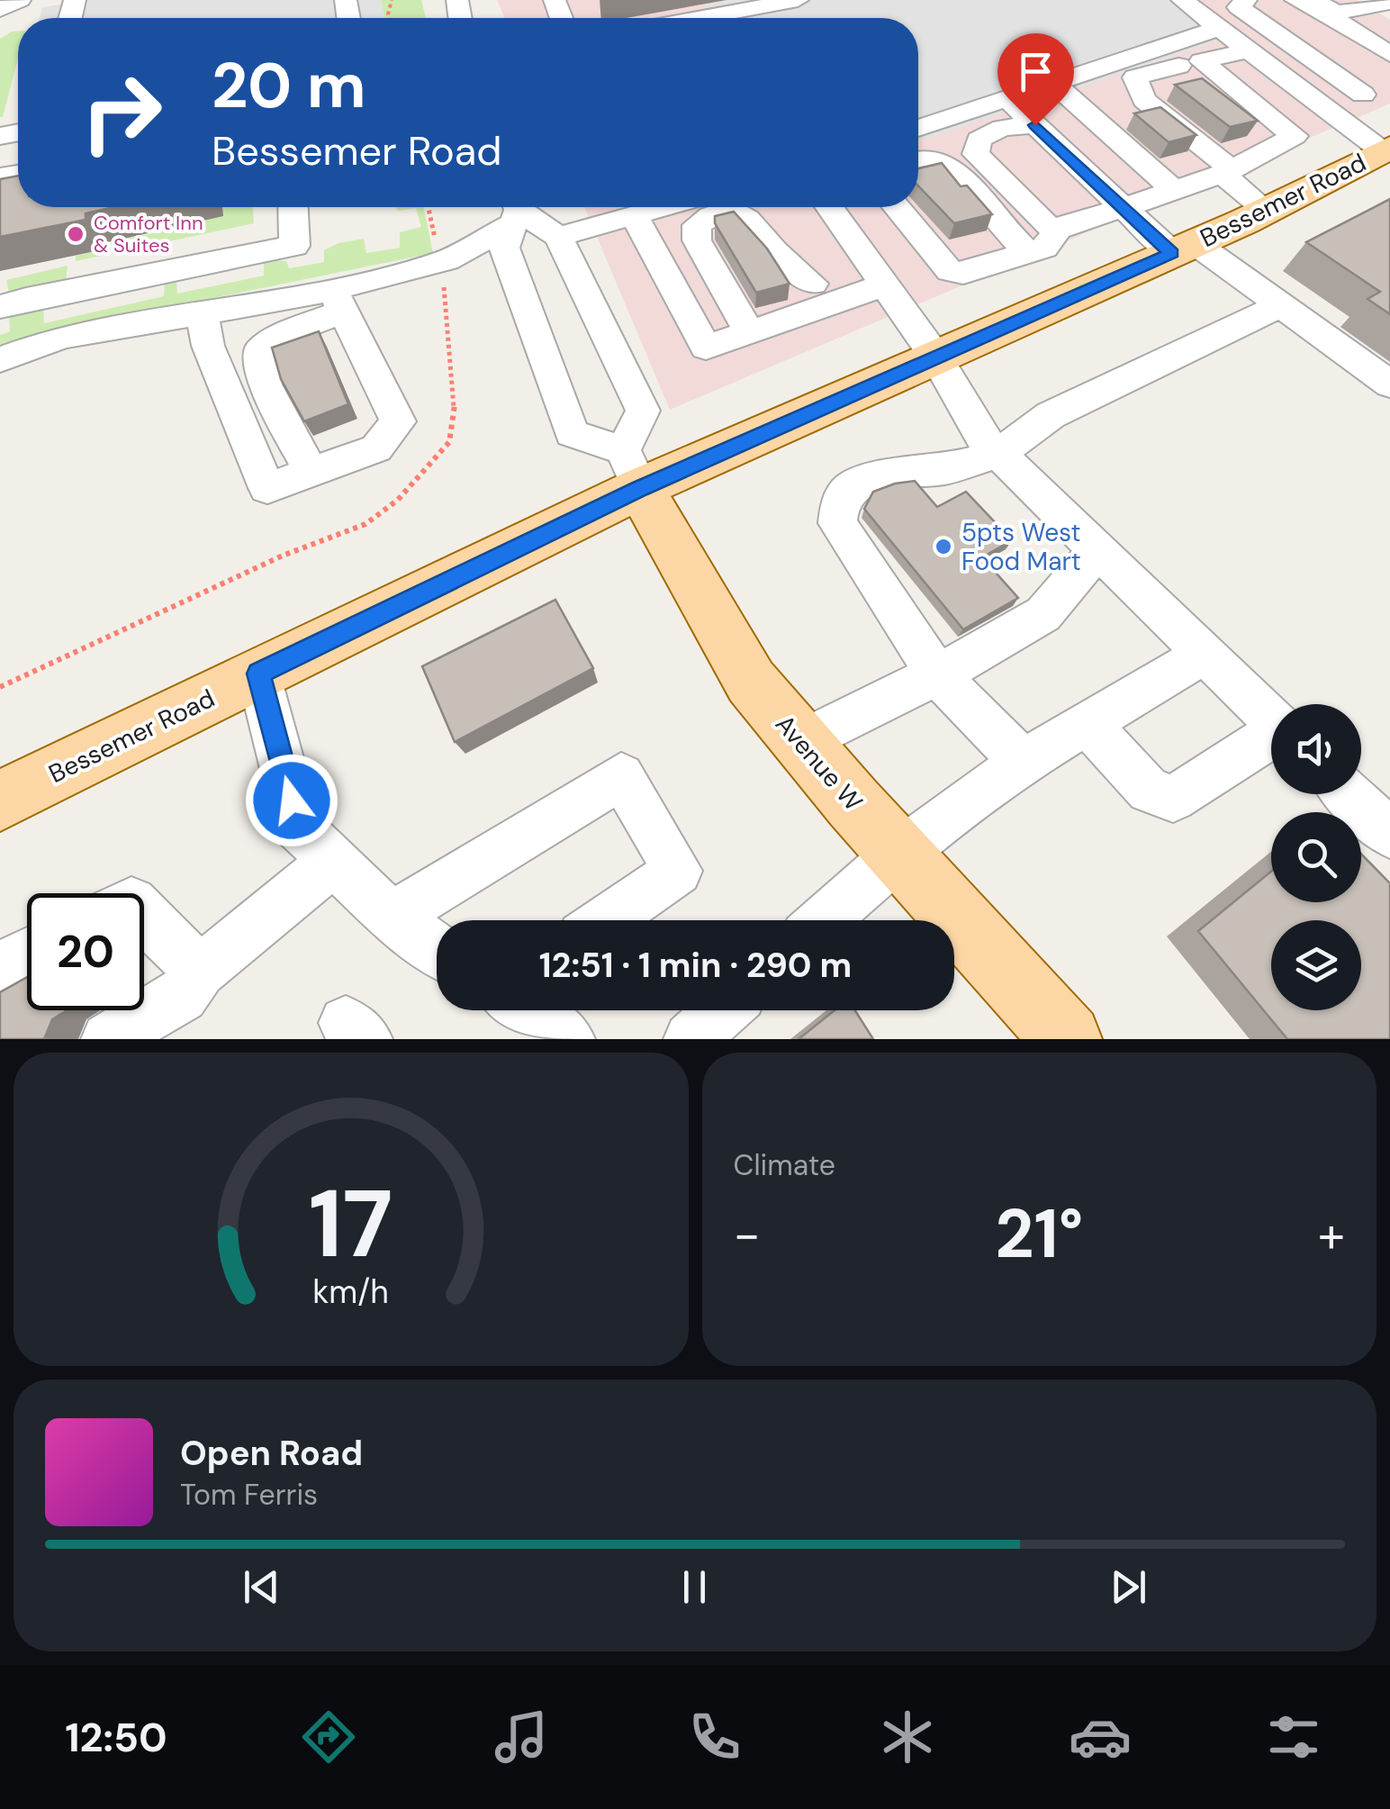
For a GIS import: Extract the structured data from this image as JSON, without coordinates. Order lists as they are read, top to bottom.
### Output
{
  "streets": {
    "main road": ["Bessemer Road", "Avenue W"]
  },
  "crossings": [
    ["Bessemer Road", "Avenue W"]
  ],
  "places": ["Comfort Inn & Suites", "5pts West Food Mart"],
  "page": {
    "turn": ["20 m", "Bessemer Road"],
    "limit": "20",
    "trip": "12:51 · 1 min · 290 m",
    "tile": "Climate",
    "heat": ["−", "21°", "+"],
    "song": ["Open Road", "Tom Ferris"],
    "tabs": "12:50",
    "gauge": ["17", "km/h"]
  }
}
